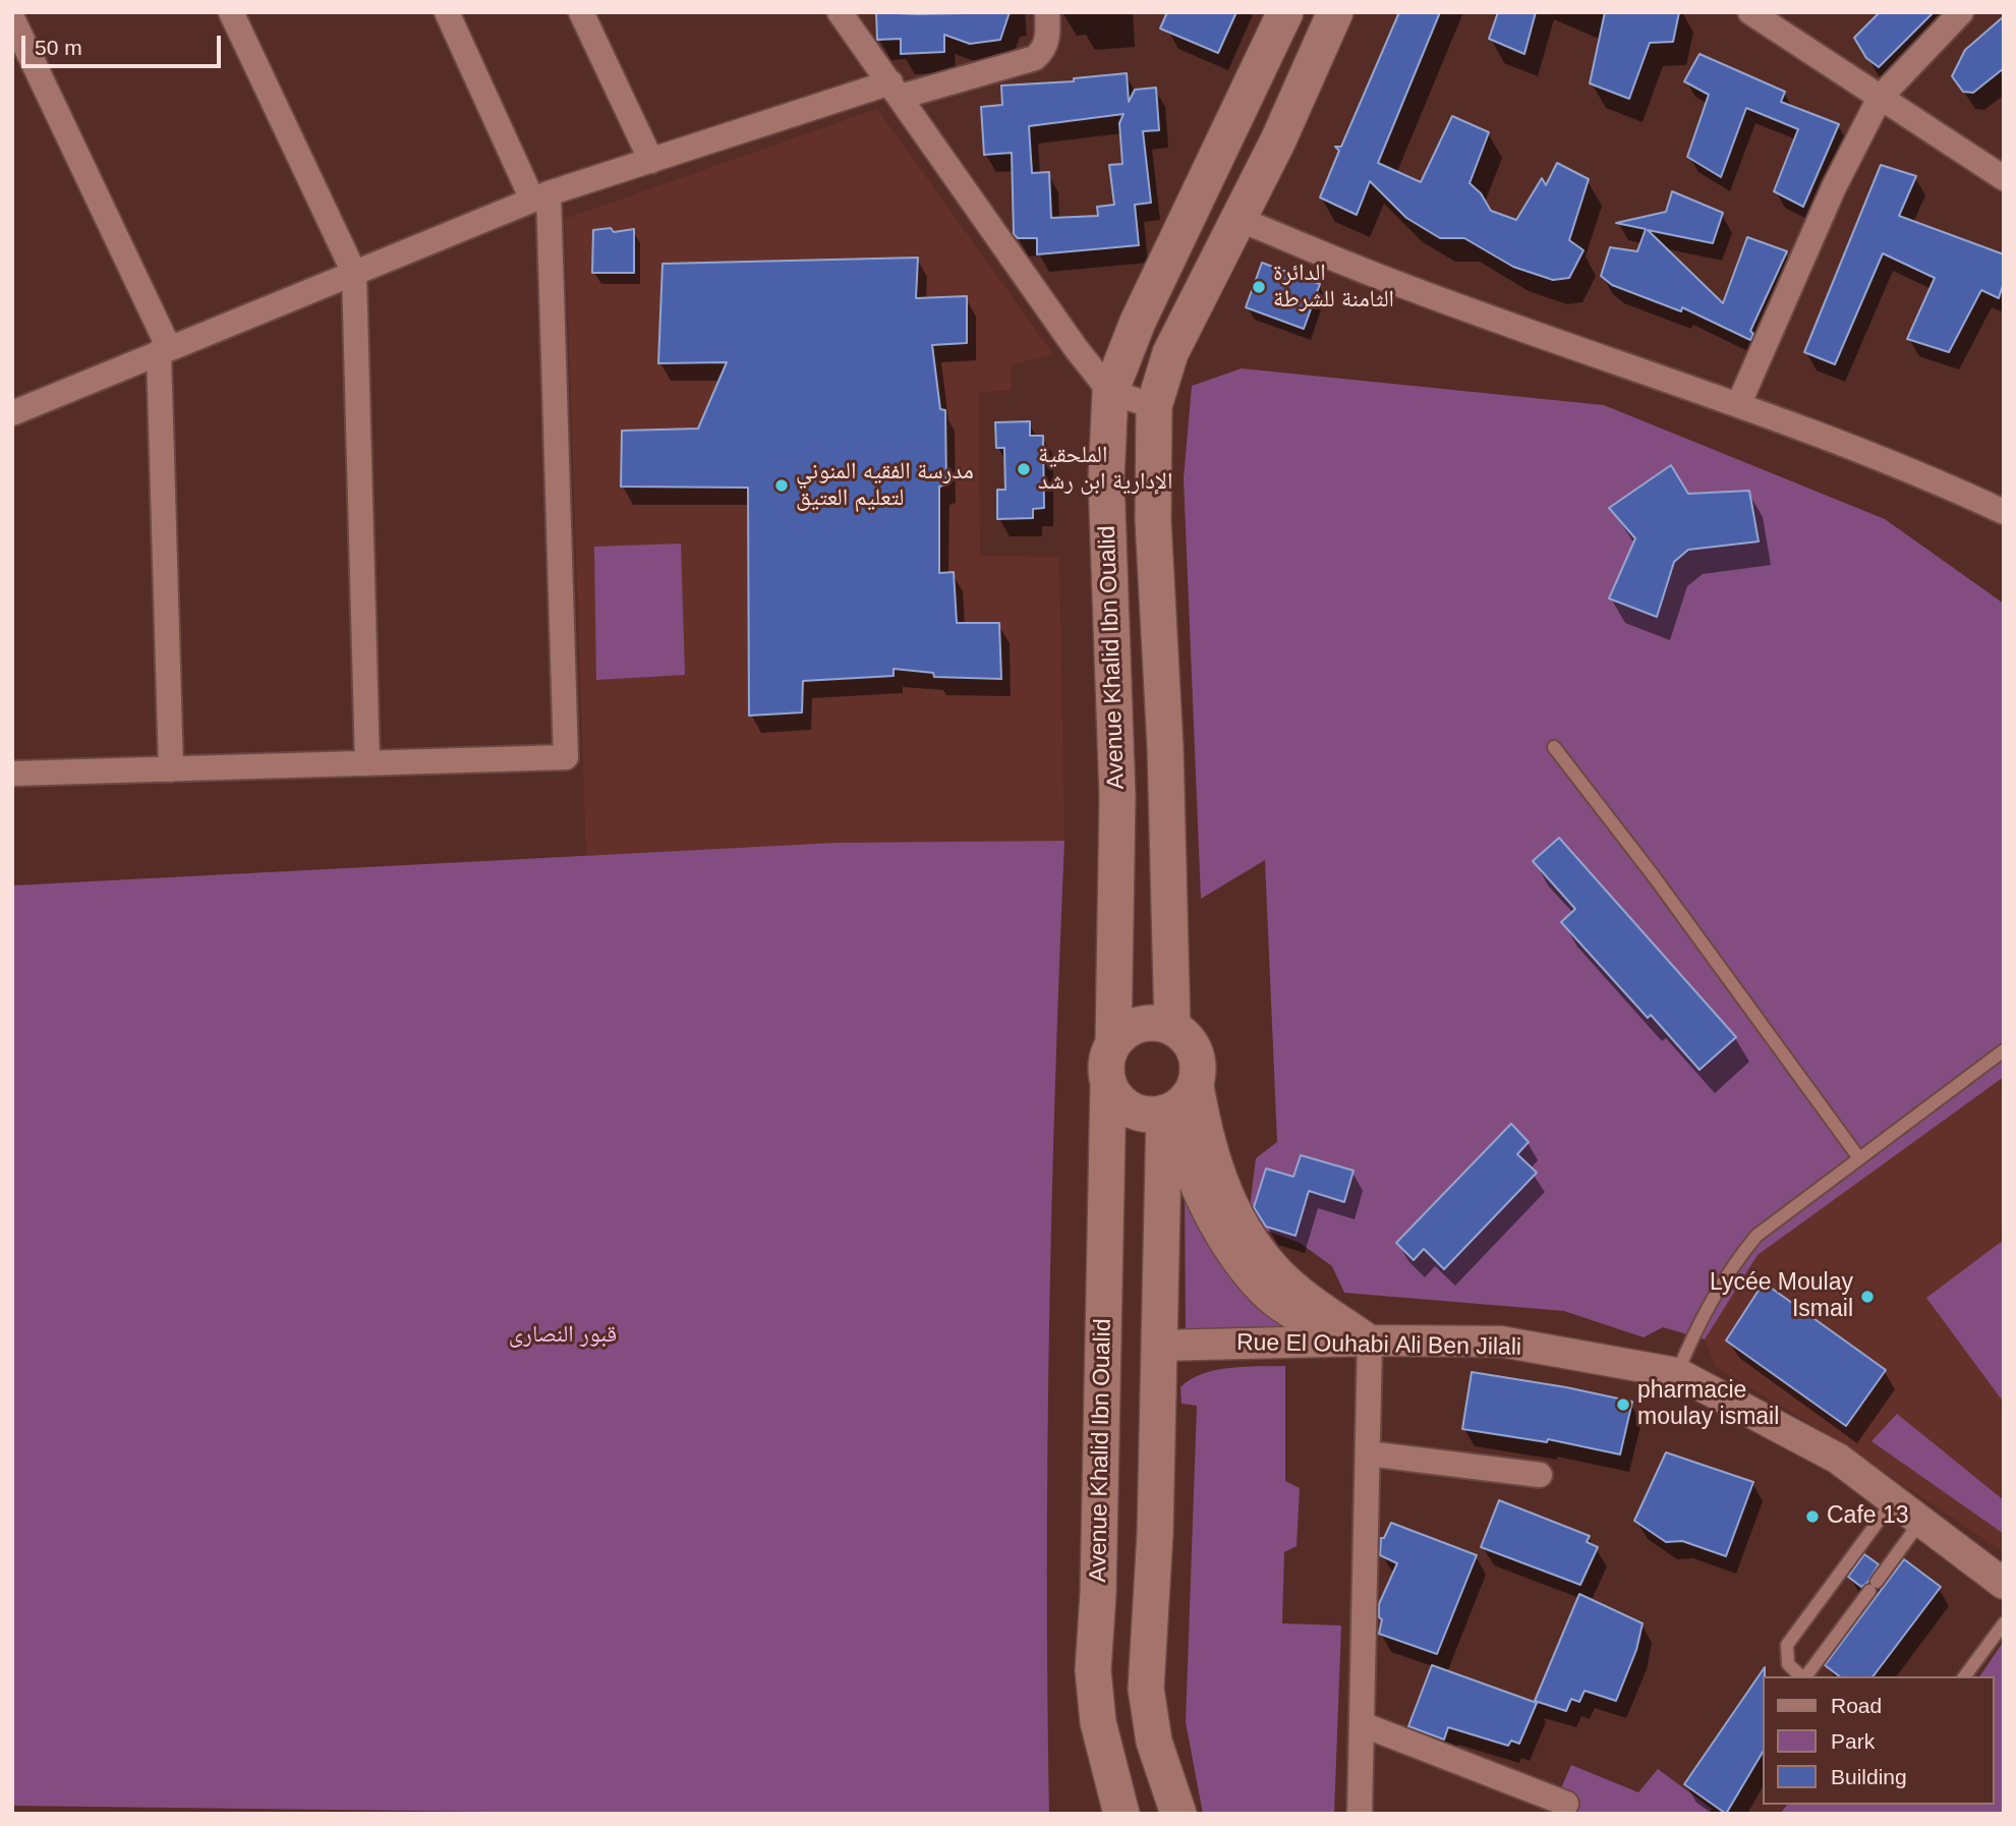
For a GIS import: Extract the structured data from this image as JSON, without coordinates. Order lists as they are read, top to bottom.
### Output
{
  "streets": {
    "main road": ["Avenue Khalid Ibn Oualid"],
    "street": ["Rue El Ouhabi Ali Ben Jilali"]
  },
  "parks": ["قبور النصارى"],
  "places": [
    "الدائرة الثامنة للشرطة",
    "الملحقية الإدارية ابن رشد",
    "مدرسة الفقيه المنوني لتعليم العتيق",
    "Lycée Moulay Ismail",
    "pharmacie moulay ismail",
    "Cafe 13"
  ],
  "legend": ["Road", "Park", "Building"],
  "scale_bar": "50 m"
}
